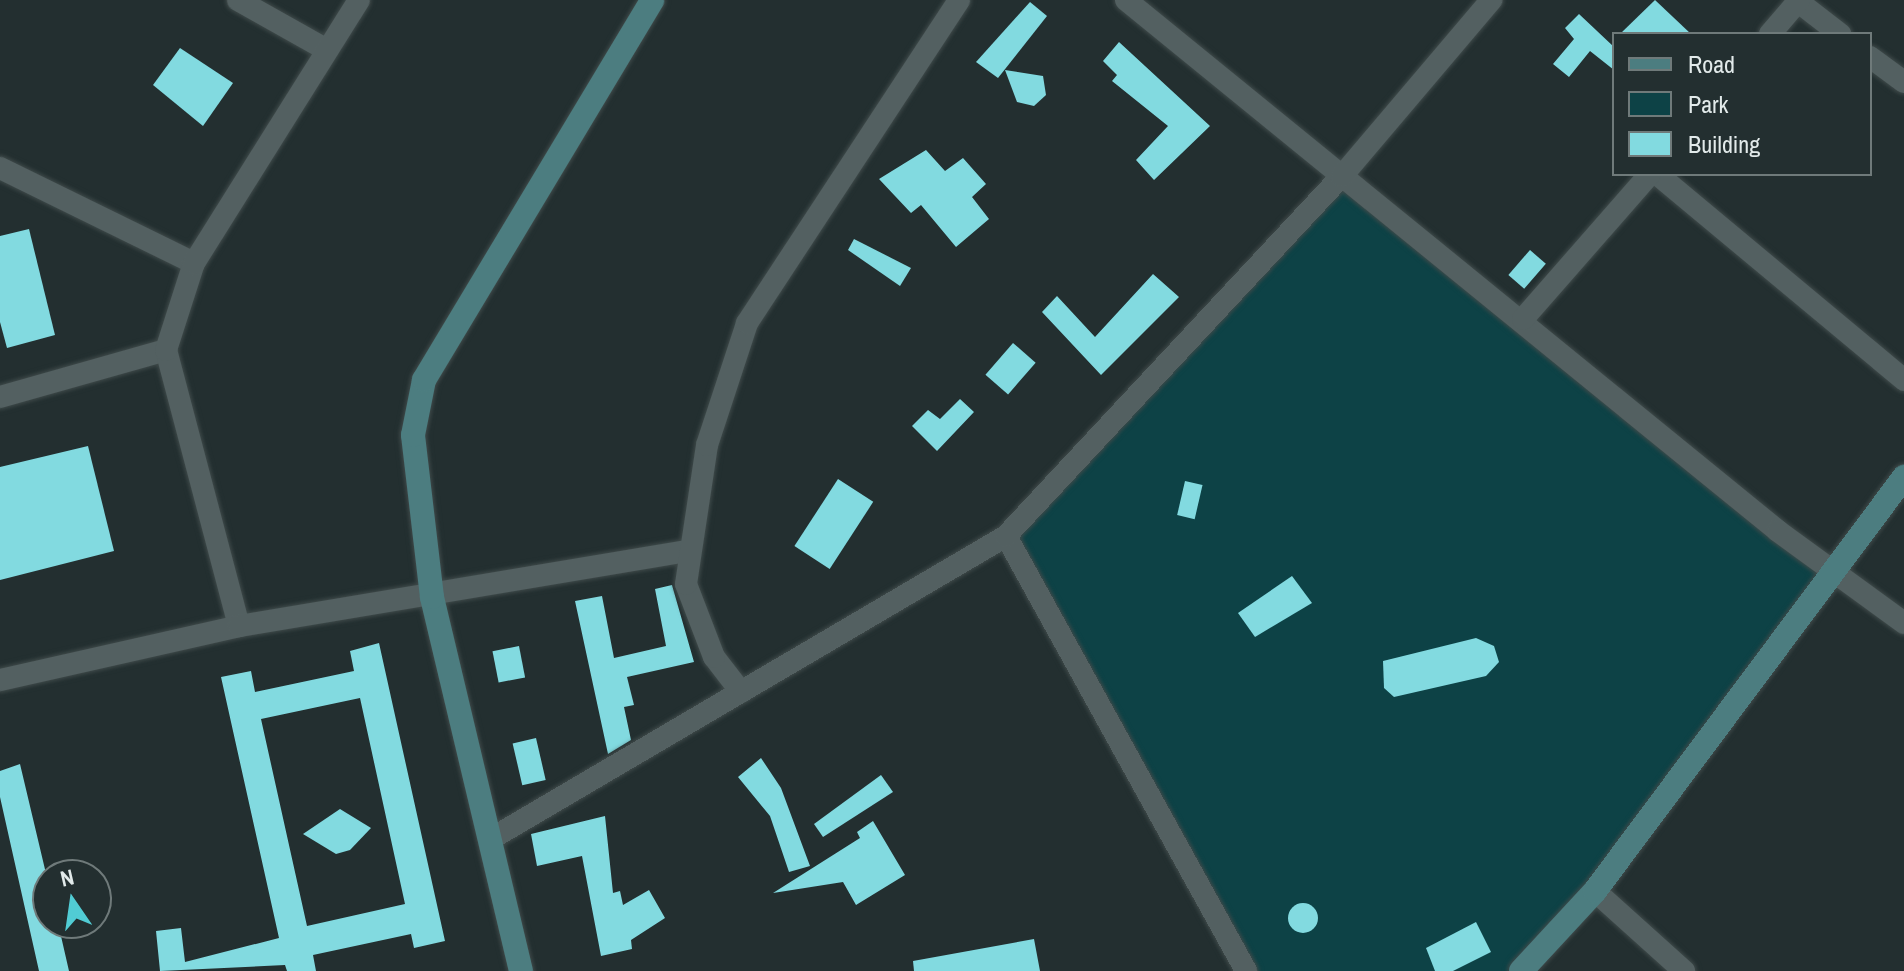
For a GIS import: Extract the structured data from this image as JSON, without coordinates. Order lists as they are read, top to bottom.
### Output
{
  "legend": ["Road", "Park", "Building"],
  "north": "top"
}
